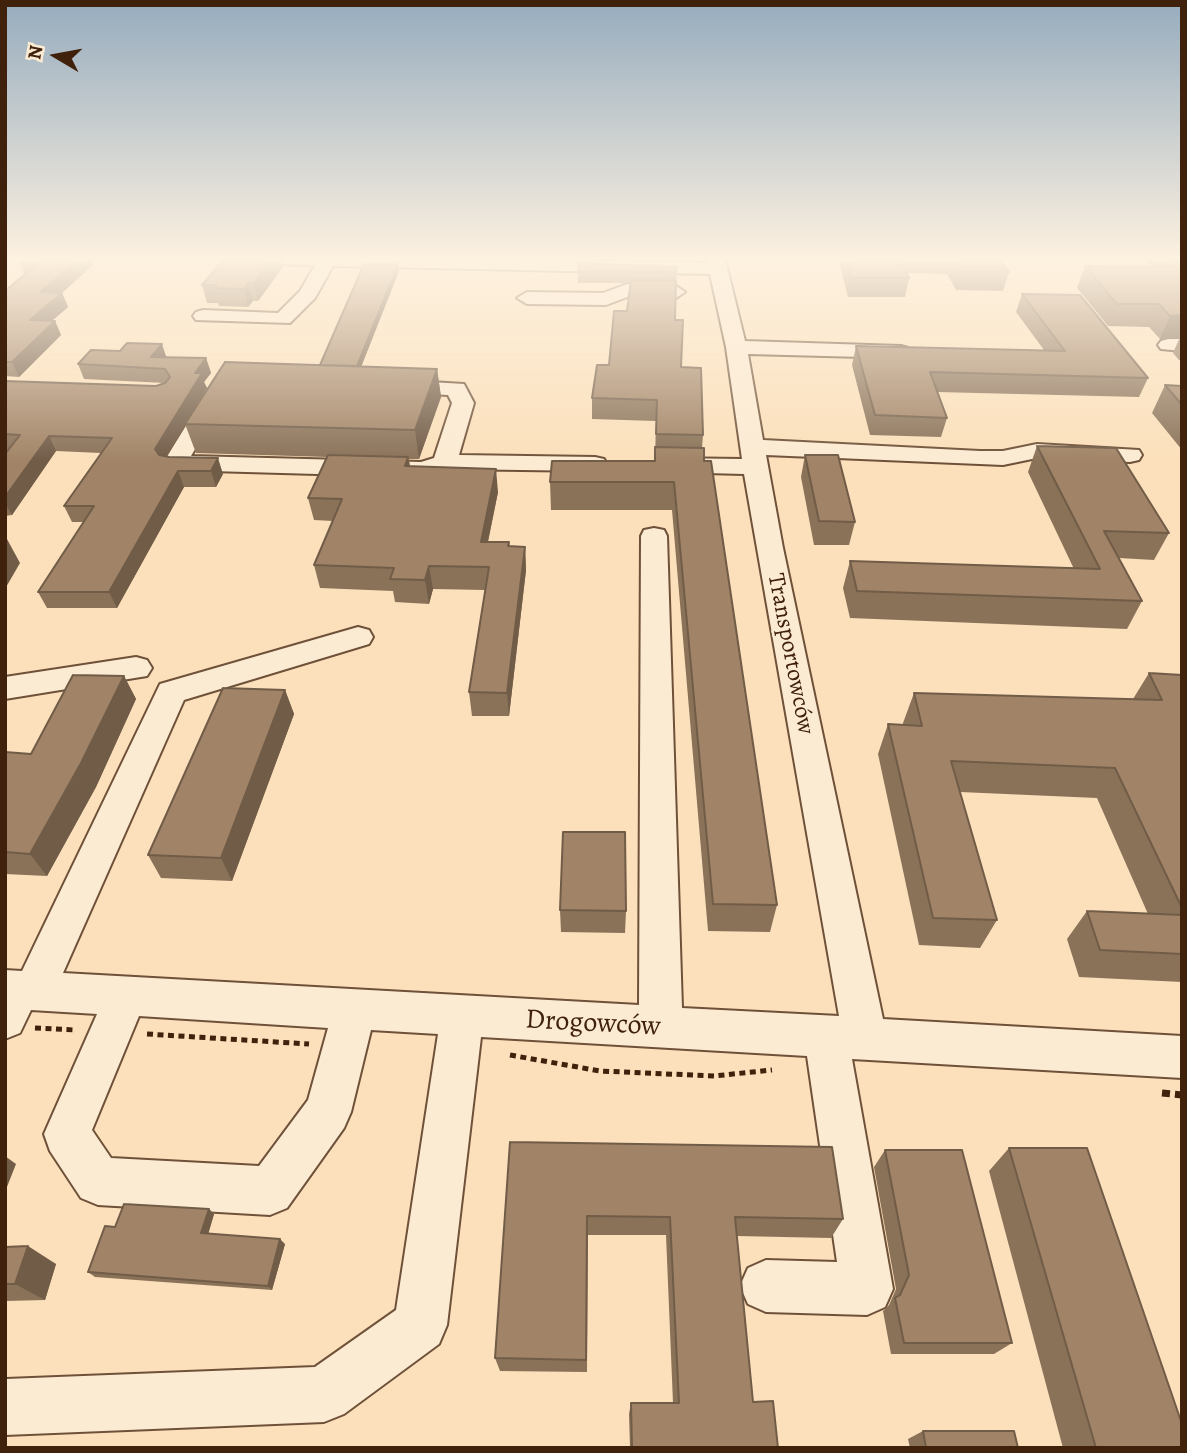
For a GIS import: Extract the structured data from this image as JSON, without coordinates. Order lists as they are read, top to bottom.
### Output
{
  "streets": {
    "street": ["Transportowców", "Drogowców"]
  },
  "crossings": [
    ["Transportowców", "Drogowców"]
  ],
  "north": "left"
}
